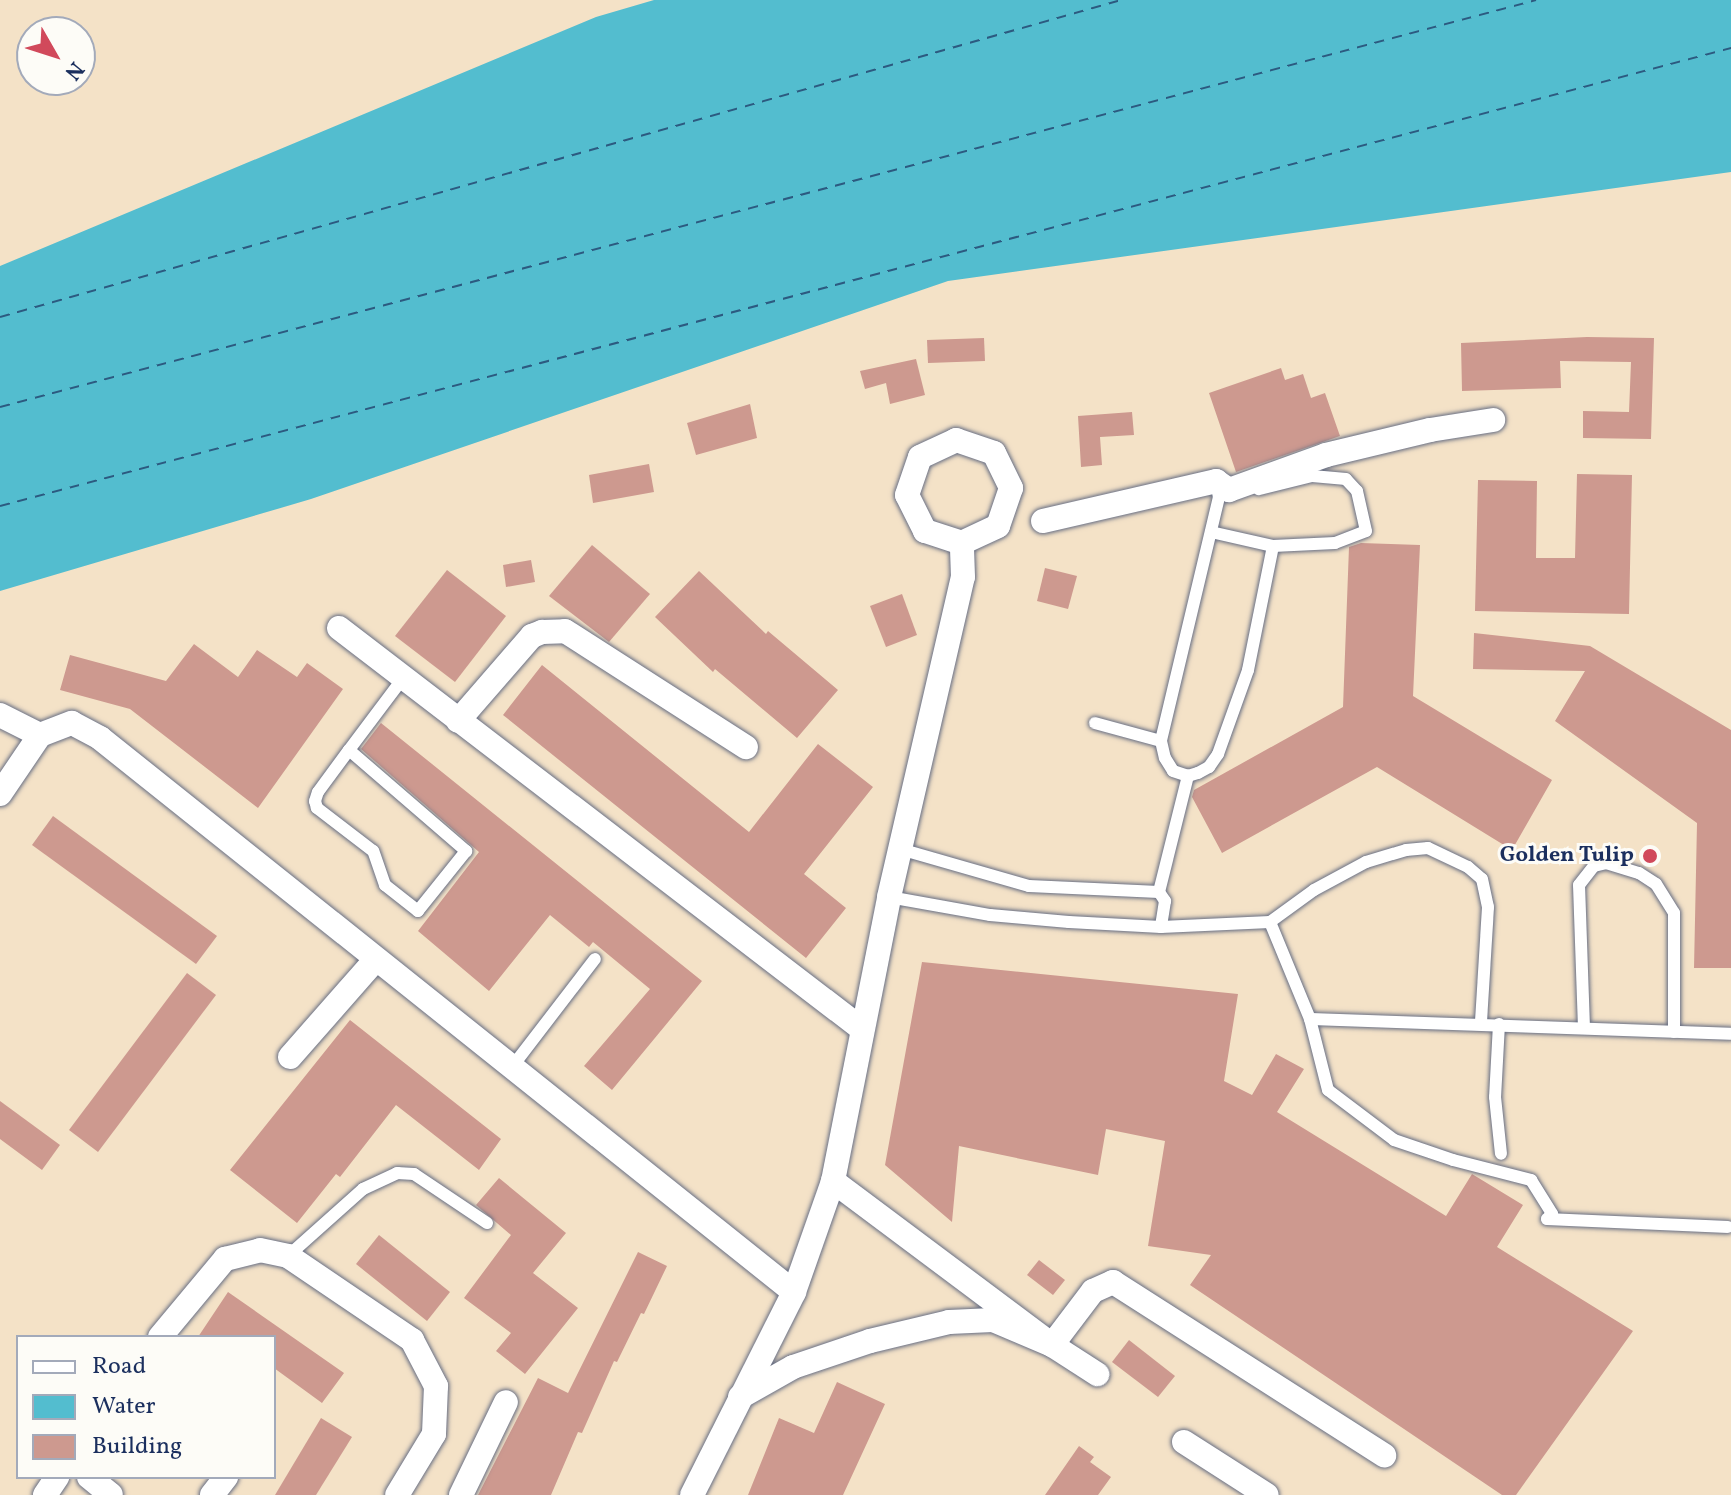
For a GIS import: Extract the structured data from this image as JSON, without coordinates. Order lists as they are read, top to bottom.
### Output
{
  "places": ["Golden Tulip"],
  "legend": ["Road", "Water", "Building"],
  "north": "bottom right"
}
